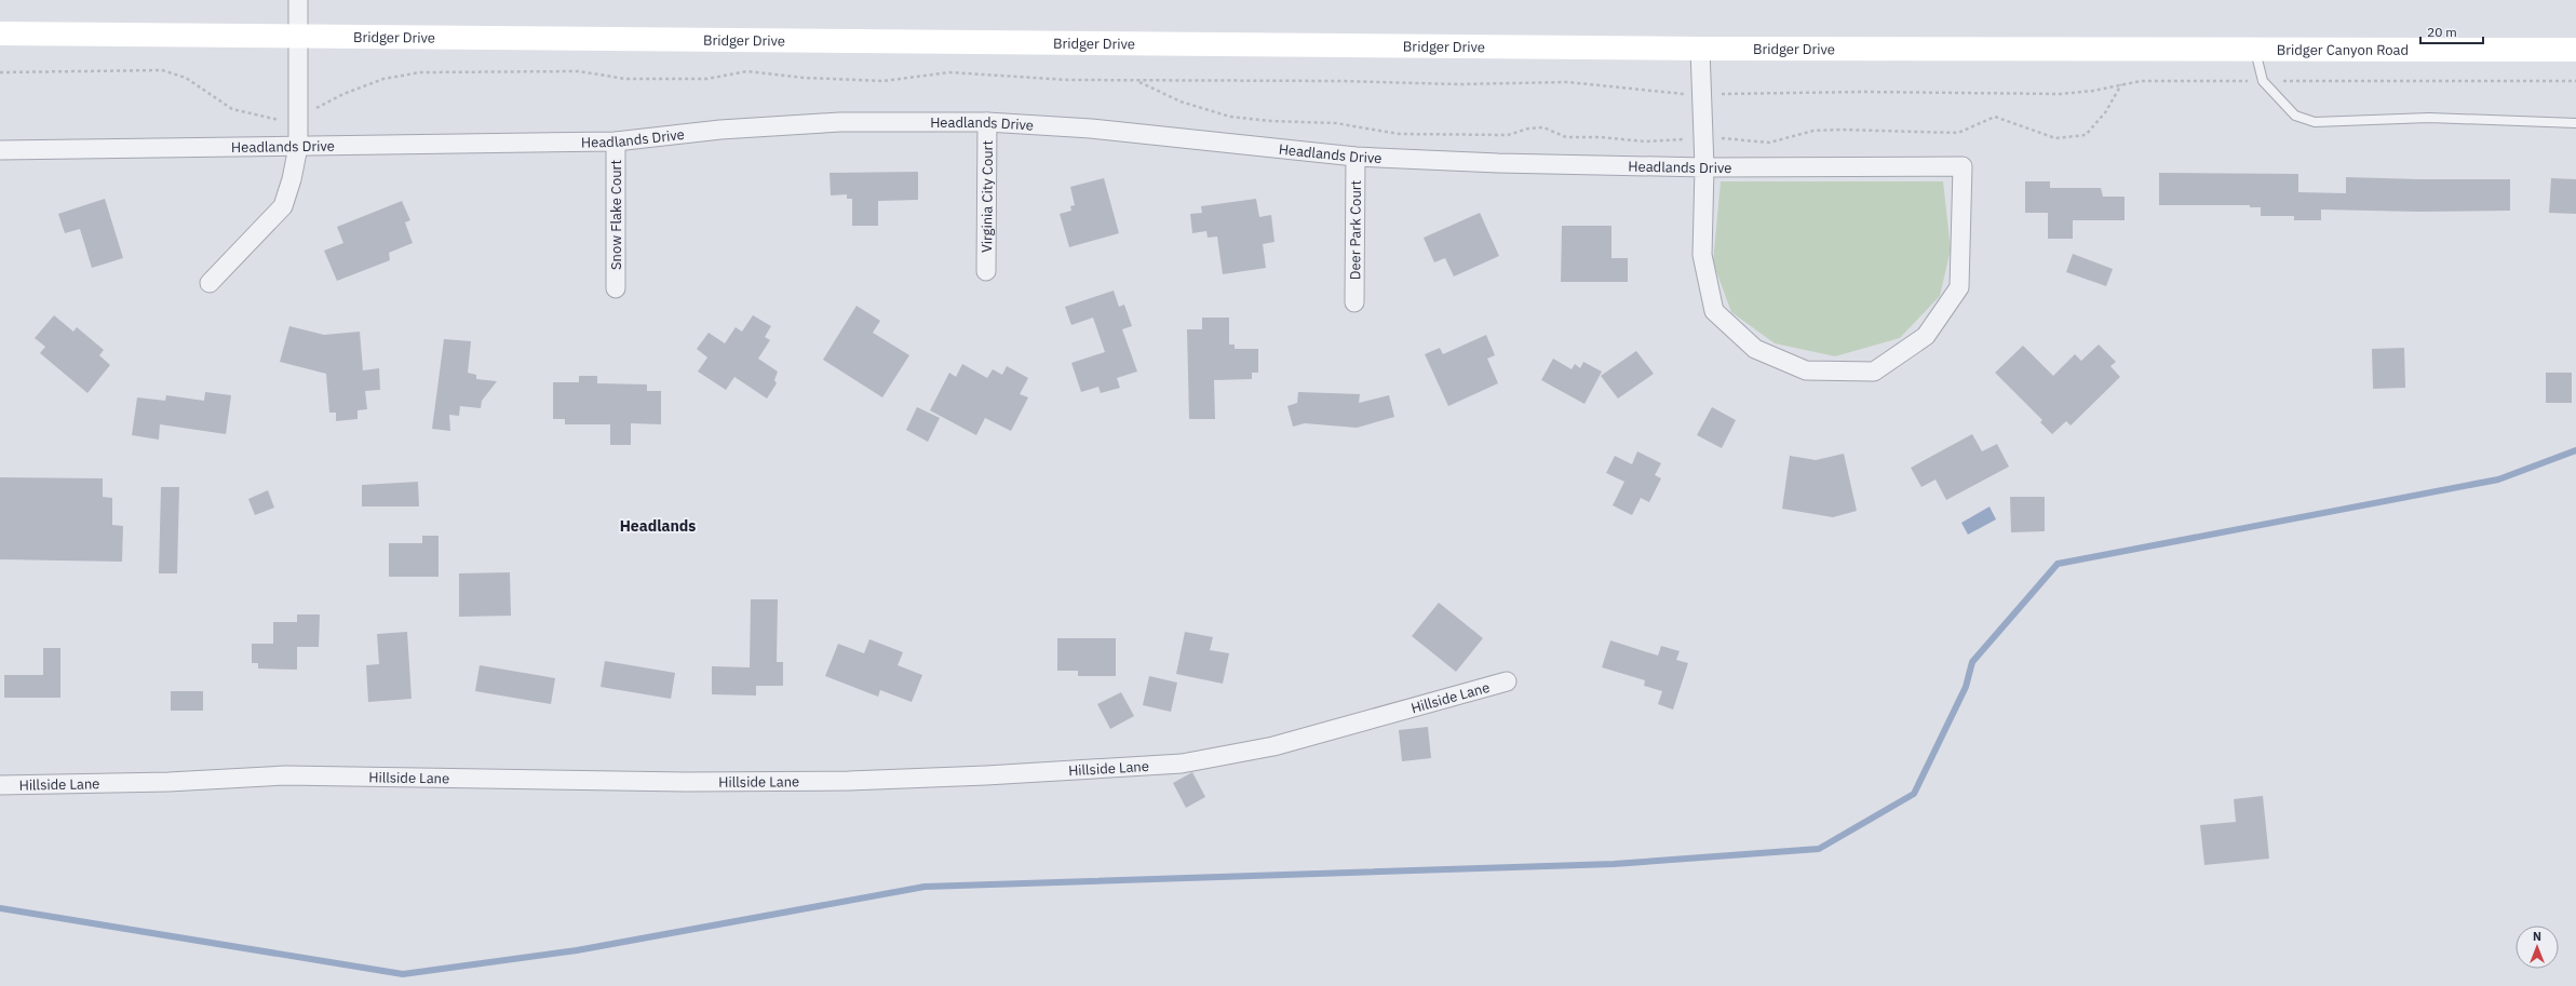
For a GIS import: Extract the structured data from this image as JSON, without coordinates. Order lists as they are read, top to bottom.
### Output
{
  "streets": {
    "main road": ["Bridger Drive", "Bridger Canyon Road"],
    "street": [
      "Headlands Drive",
      "Virginia City Court",
      "Snow Flake Court",
      "Deer Park Court",
      "Hillside Lane"
    ]
  },
  "crossings": [
    ["Bridger Drive", "Bridger Canyon Road"],
    ["Headlands Drive", "Virginia City Court"],
    ["Headlands Drive", "Snow Flake Court"],
    ["Headlands Drive", "Deer Park Court"]
  ],
  "districts": ["Headlands"],
  "scale_bar": "20 m",
  "north": "top"
}
